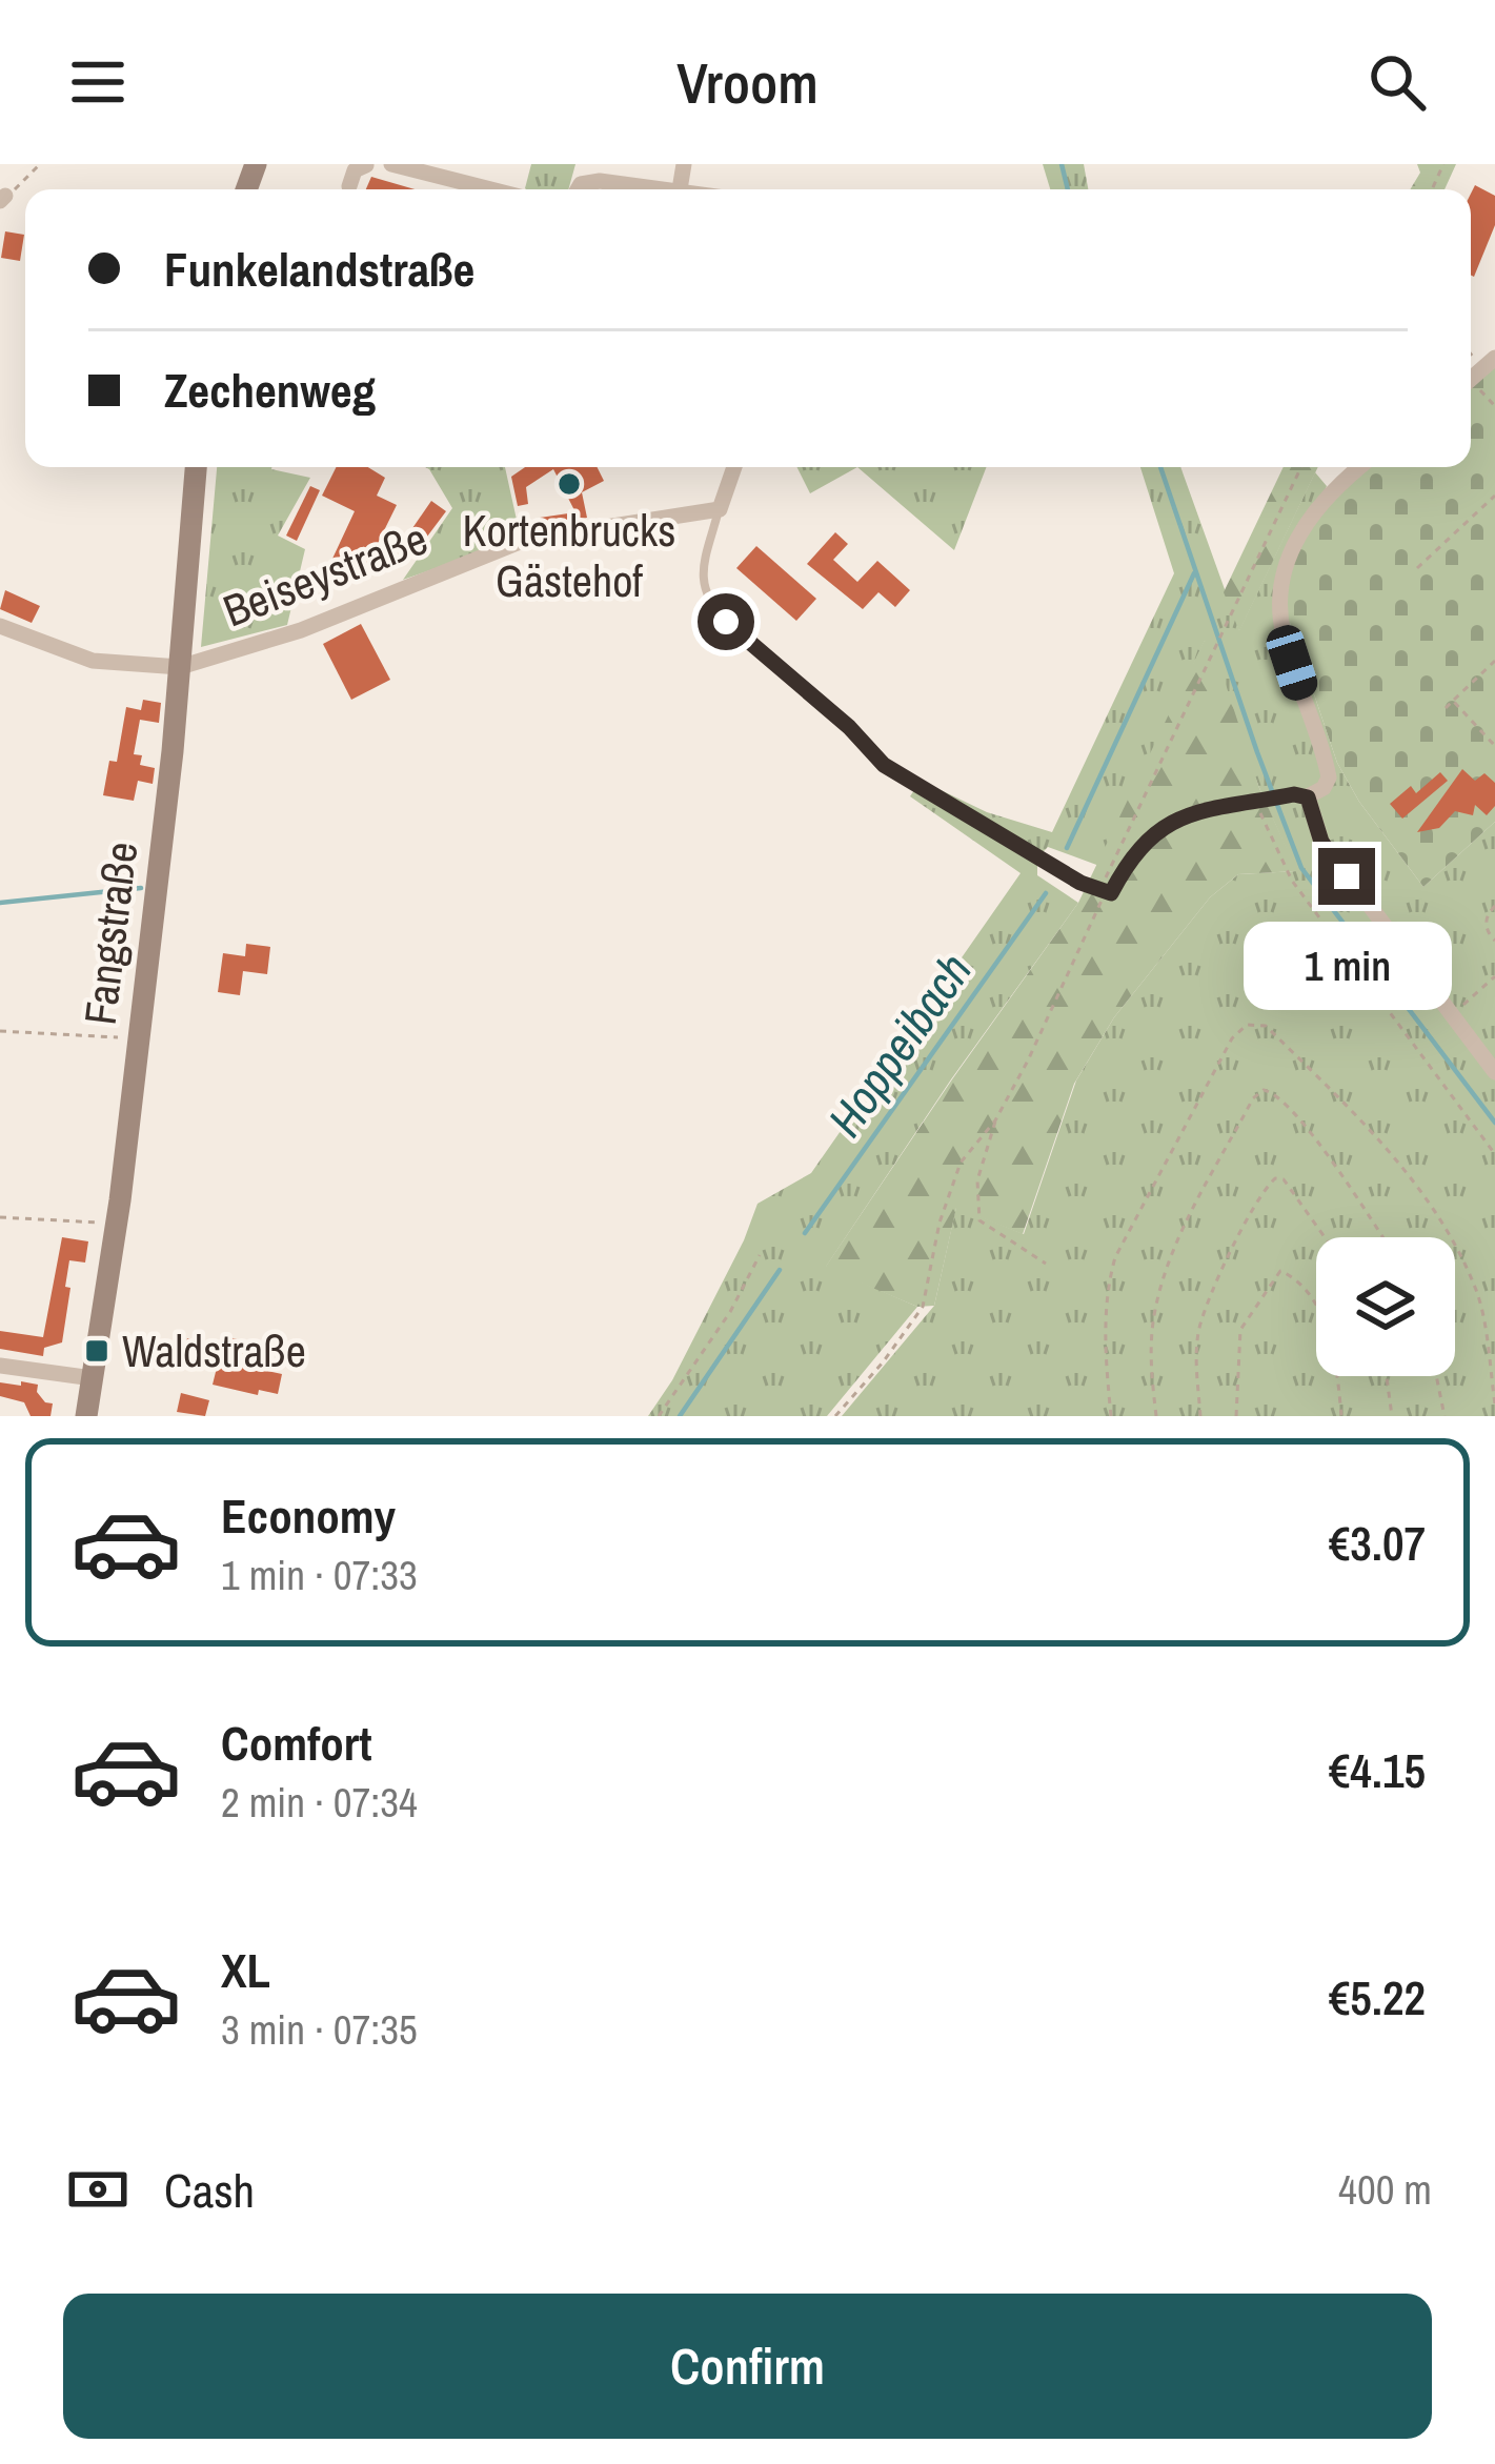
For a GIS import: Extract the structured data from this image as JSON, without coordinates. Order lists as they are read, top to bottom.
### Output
{
  "streets": {
    "main road": ["Fangstraße"],
    "street": ["Beiseystraße"]
  },
  "crossings": [
    ["Beiseystraße", "Fangstraße"]
  ],
  "water": ["Hoppeibach"],
  "places": {
    "other": ["Kortenbrucks Gästehof"],
    "transit": ["Waldstraße"]
  },
  "page": {
    "header": "Vroom",
    "banner": ["Funkelandstraße", "Zechenweg"],
    "bubble": "1 min",
    "list": [
      {
        "name": "Economy",
        "note": "1 min · 07:33",
        "value": "€3.07"
      },
      {
        "name": "Comfort",
        "note": "2 min · 07:34",
        "value": "€4.15"
      },
      {
        "name": "XL",
        "note": "3 min · 07:35",
        "value": "€5.22"
      }
    ],
    "pay": ["Cash", "400 m"],
    "buttons": "Confirm"
  }
}
